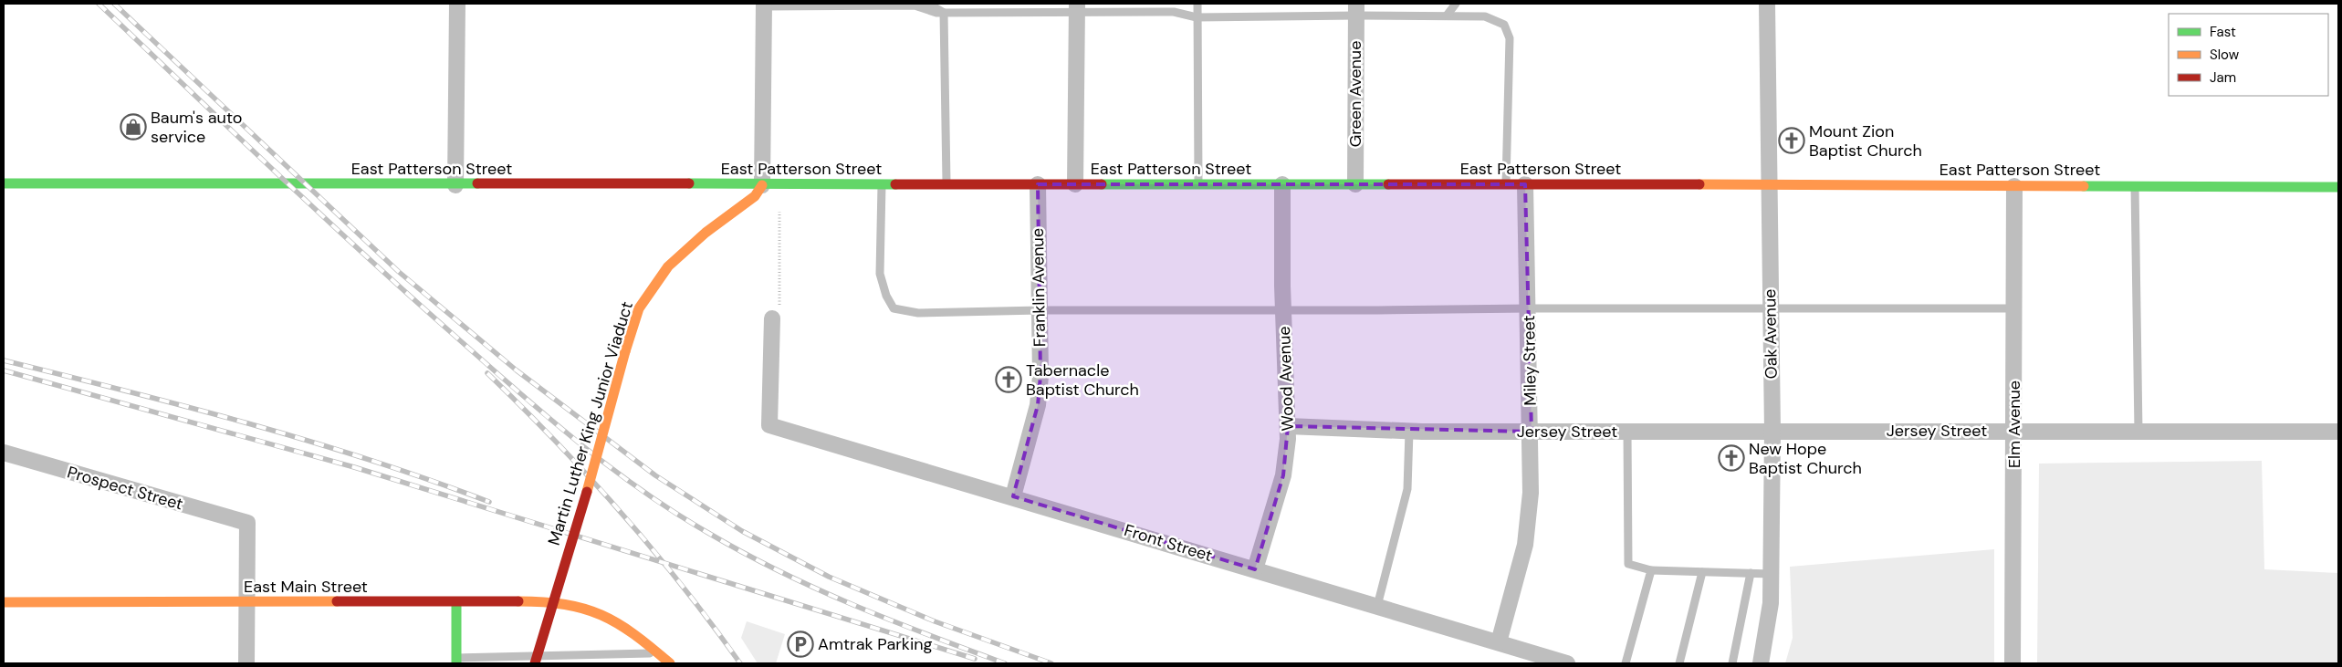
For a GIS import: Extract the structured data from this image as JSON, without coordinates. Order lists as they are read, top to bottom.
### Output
{
  "streets": {
    "street": [
      "Green Avenue",
      "East Patterson Street",
      "Franklin Avenue",
      "Oak Avenue",
      "Miley Street",
      "Wood Avenue",
      "Martin Luther King Junior Viaduct",
      "Elm Avenue",
      "Jersey Street",
      "Prospect Street",
      "Front Street",
      "East Main Street"
    ]
  },
  "crossings": [
    ["Green Avenue", "East Patterson Street"],
    ["East Patterson Street", "Franklin Avenue"],
    ["East Patterson Street", "Oak Avenue"],
    ["East Patterson Street", "Miley Street"],
    ["East Patterson Street", "Wood Avenue"],
    ["East Patterson Street", "Martin Luther King Junior Viaduct"],
    ["East Patterson Street", "Elm Avenue"],
    ["Franklin Avenue", "Front Street"],
    ["Oak Avenue", "Jersey Street"],
    ["Miley Street", "Jersey Street"],
    ["Miley Street", "Front Street"],
    ["Wood Avenue", "Jersey Street"],
    ["Wood Avenue", "Front Street"],
    ["Elm Avenue", "Jersey Street"],
    ["Prospect Street", "East Main Street"]
  ],
  "places": {
    "shop": ["Baum's auto service"],
    "church": ["Mount Zion Baptist Church", "Tabernacle Baptist Church", "New Hope Baptist Church"],
    "parking": ["Amtrak Parking"]
  },
  "legend": ["Fast", "Slow", "Jam"]
}
